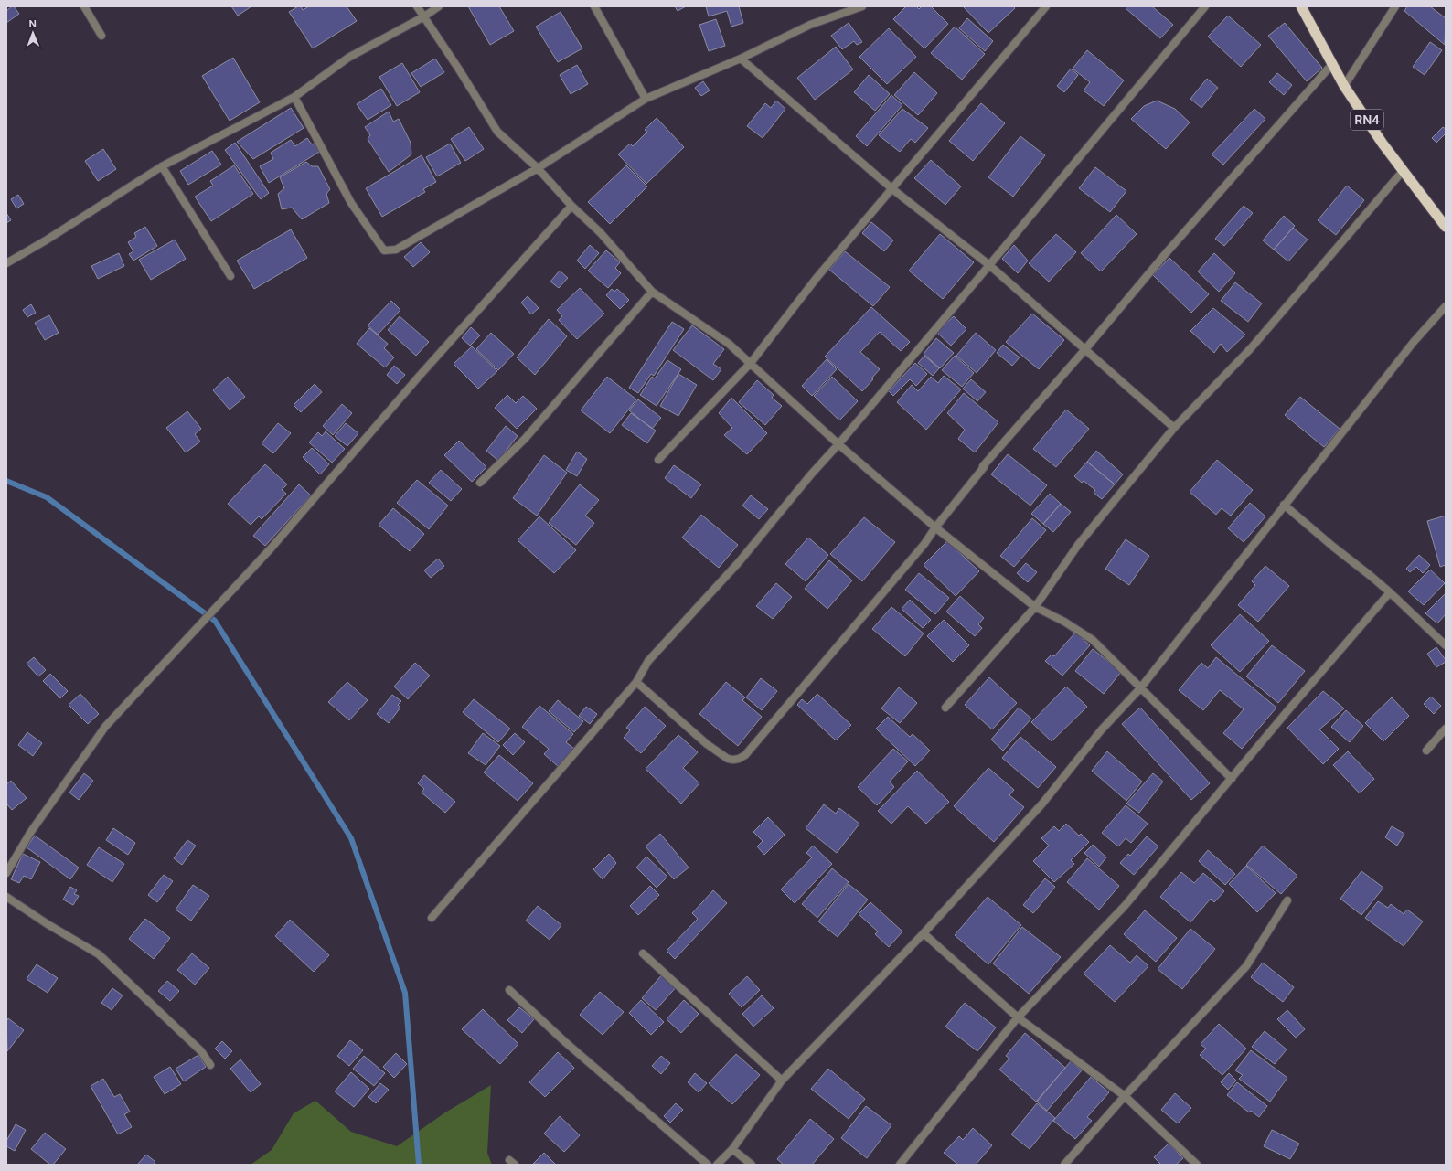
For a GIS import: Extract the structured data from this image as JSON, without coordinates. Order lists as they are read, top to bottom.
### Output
{
  "streets": {
    "highway": ["RN4"]
  },
  "north": "top"
}
